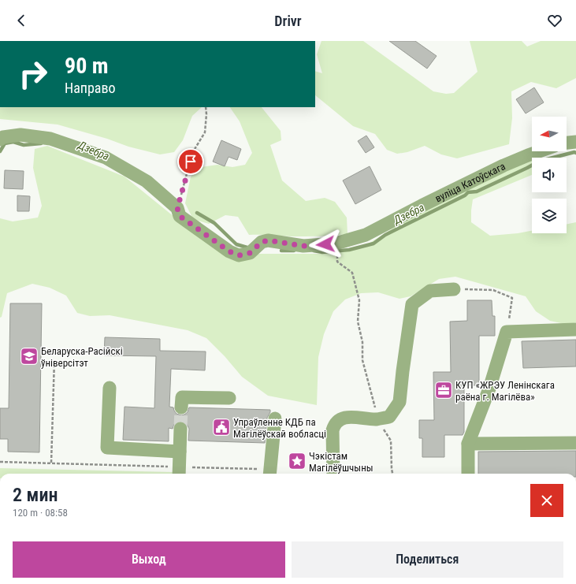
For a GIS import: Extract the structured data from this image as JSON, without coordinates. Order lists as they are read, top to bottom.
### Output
{
  "streets": {
    "street": ["вуліца Катоўскага"]
  },
  "water": ["Дзебра"],
  "places": {
    "school or university": ["Беларуска-Расійскі ўніверсітэт"],
    "office": ["КУП «ЖРЭУ Ленінскага раёна г. Магілёва»"],
    "public building": ["Упраўленне КДБ па Магілёўскай вобласці"],
    "place": ["Чэкістам Магілёўшчыны"]
  },
  "north": "left",
  "page": {
    "header": "Drivr",
    "turn": ["90 m", "Направо"],
    "heading": ["2 мин", "120 m · 08:58"],
    "buttons": ["Выход", "Поделиться"]
  }
}
